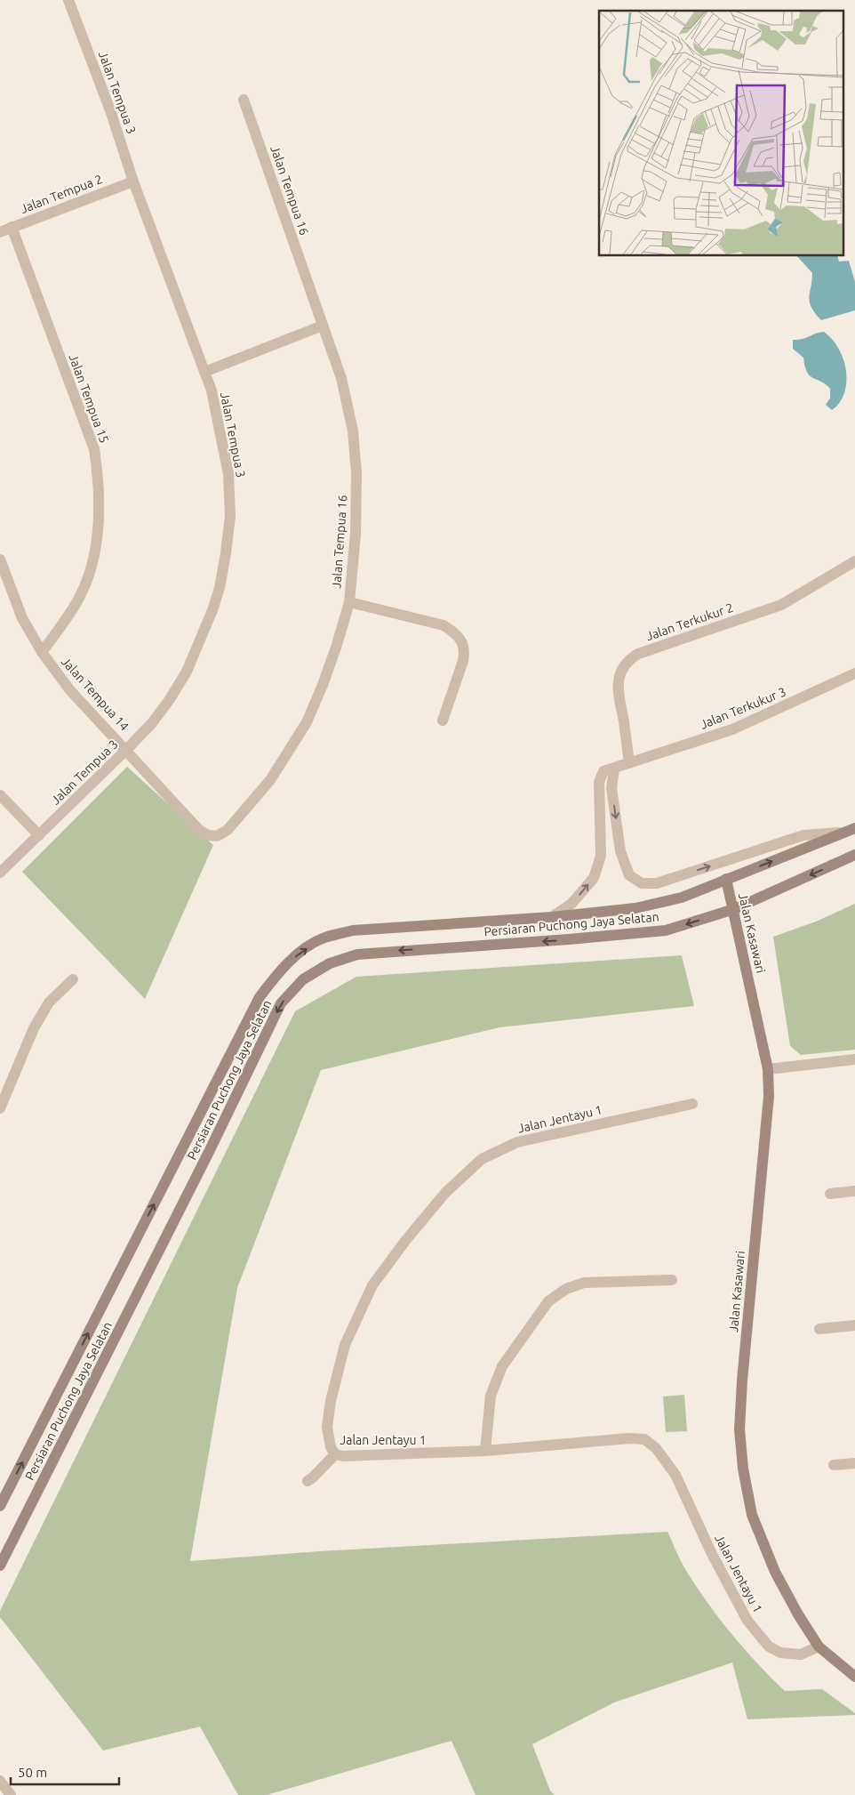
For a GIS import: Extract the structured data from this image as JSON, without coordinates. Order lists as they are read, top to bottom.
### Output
{
  "streets": {
    "main road": ["Persiaran Puchong Jaya Selatan", "Jalan Kasawari"],
    "street": [
      "Jalan Tempua 3",
      "Jalan Tempua 16",
      "Jalan Tempua 2",
      "Jalan Tempua 15",
      "Jalan Terkukur 2",
      "Jalan Tempua 14",
      "Jalan Terkukur 3",
      "Jalan Jentayu 1"
    ]
  },
  "crossings": [
    ["Jalan Tempua 3", "Jalan Tempua 16"],
    ["Jalan Tempua 3", "Jalan Tempua 2"],
    ["Jalan Tempua 3", "Jalan Tempua 14"],
    ["Jalan Tempua 16", "Jalan Tempua 14"],
    ["Jalan Tempua 2", "Jalan Tempua 15"],
    ["Jalan Tempua 15", "Jalan Tempua 14"],
    ["Jalan Terkukur 2", "Jalan Terkukur 3"],
    ["Jalan Terkukur 3", "Persiaran Puchong Jaya Selatan"],
    ["Persiaran Puchong Jaya Selatan", "Jalan Kasawari"],
    ["Jalan Kasawari", "Jalan Jentayu 1"]
  ],
  "one_way": ["Jalan Terkukur 3"],
  "scale_bar": "50 m"
}
